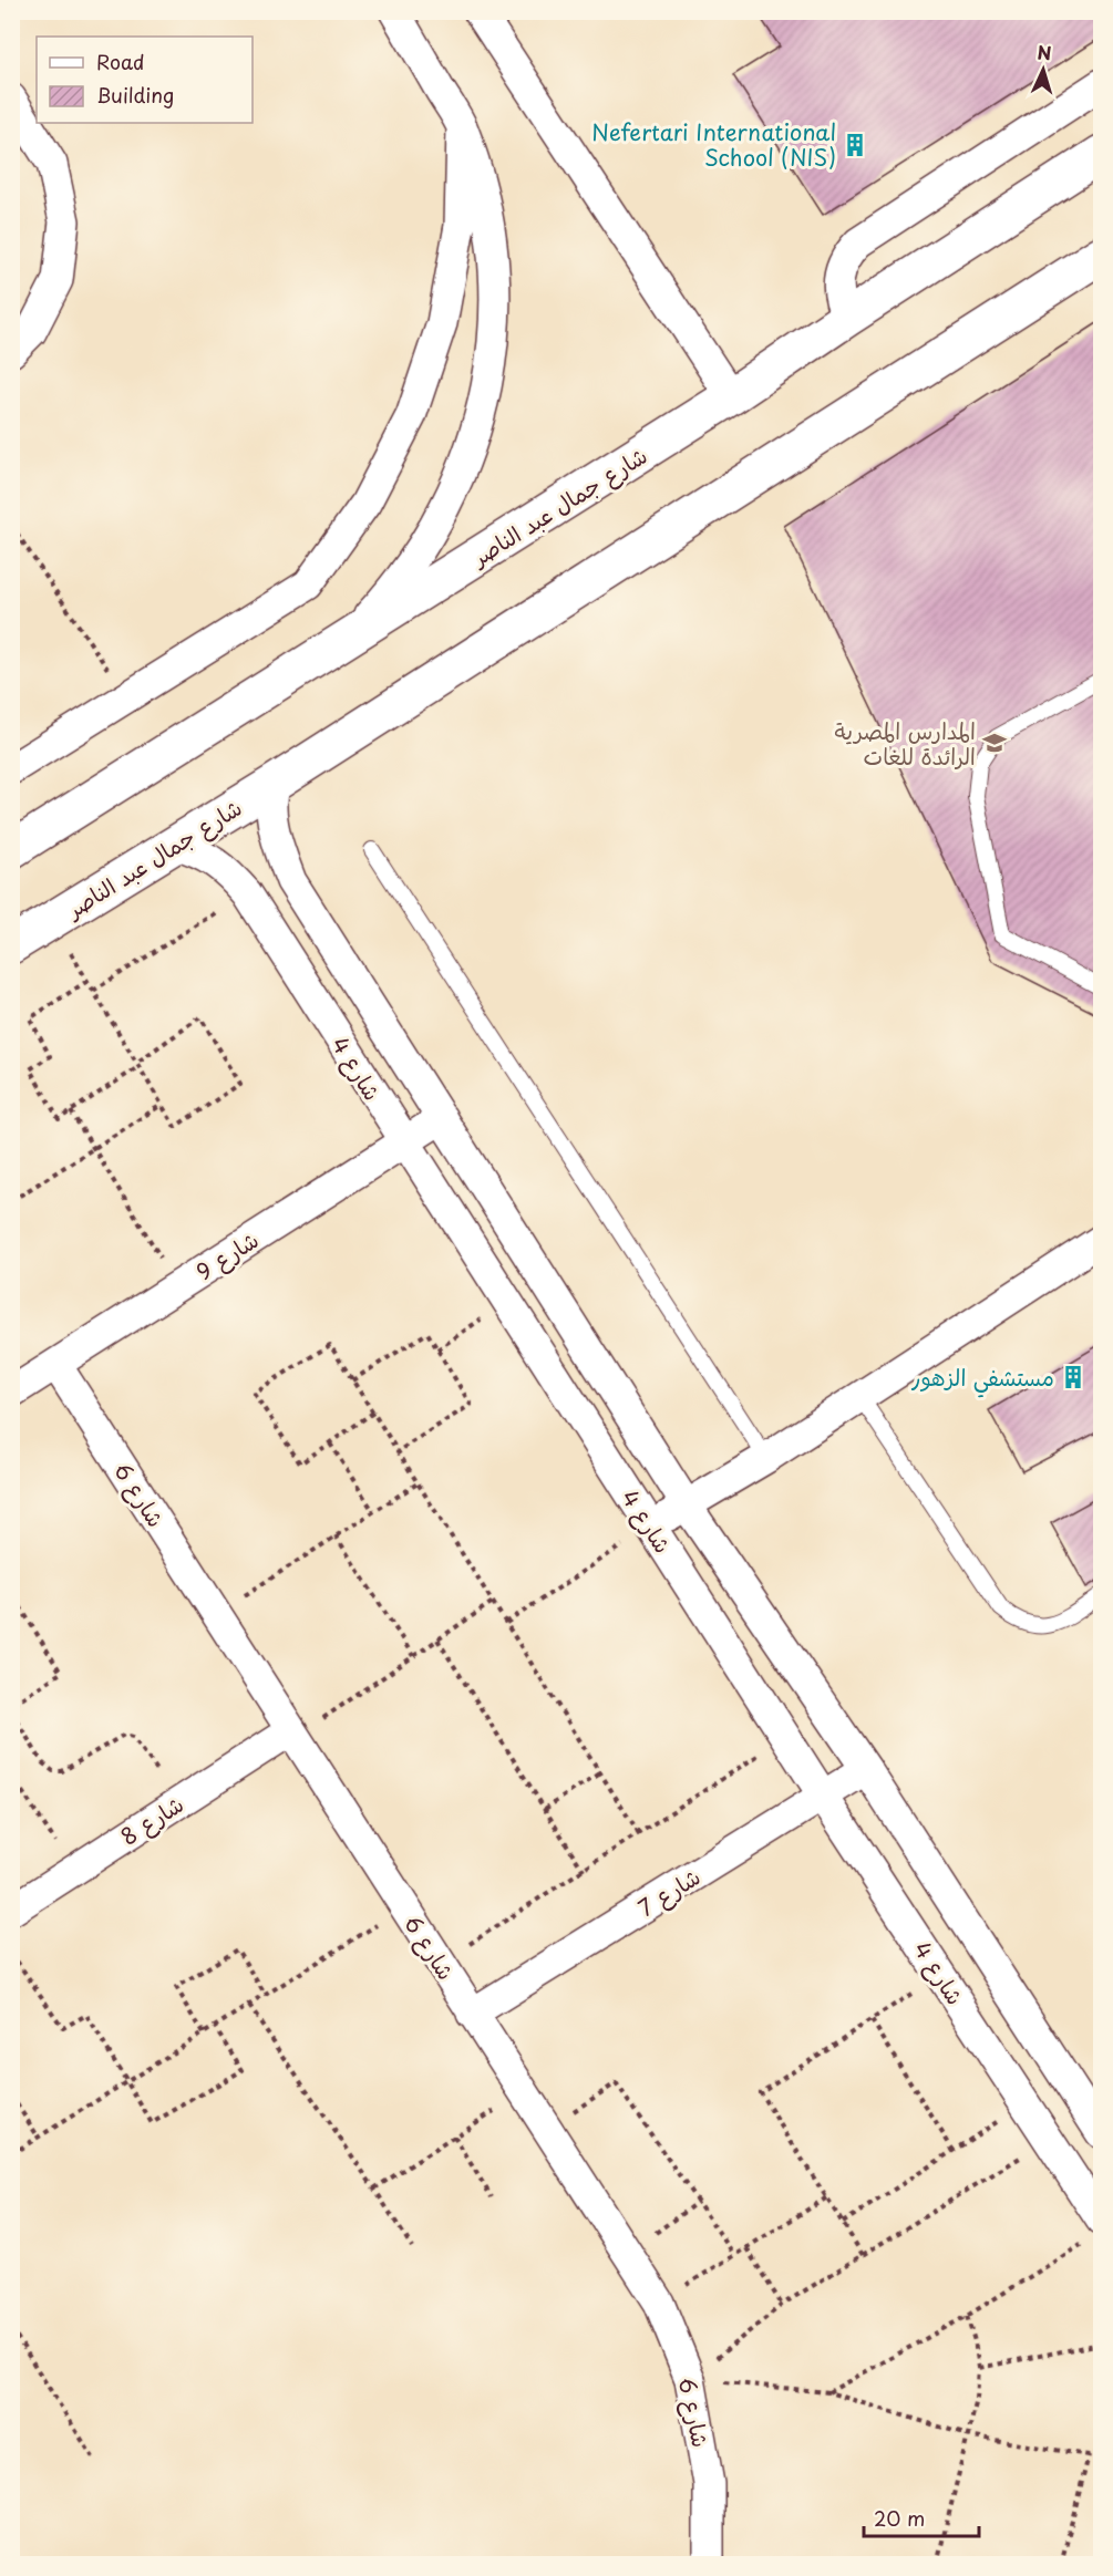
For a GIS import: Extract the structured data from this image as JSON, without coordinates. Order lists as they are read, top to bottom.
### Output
{
  "streets": {
    "main road": ["شارع جمال عبد الناصر"],
    "street": [
      "شارع 4",
      "شارع 9",
      "شارع 6",
      "شارع 8",
      "شارع 7"
    ]
  },
  "crossings": [
    ["شارع جمال عبد الناصر", "شارع 4"],
    ["شارع 4", "شارع 9"],
    ["شارع 4", "شارع 7"],
    ["شارع 9", "شارع 6"],
    ["شارع 6", "شارع 8"],
    ["شارع 6", "شارع 7"]
  ],
  "places": {
    "building": ["Nefertari International School (NIS)", "مستشفي الزهور"],
    "school or university": ["المدارس المصرية الرائدة للغات"]
  },
  "legend": ["Road", "Building"],
  "scale_bar": "20 m",
  "north": "top"
}
